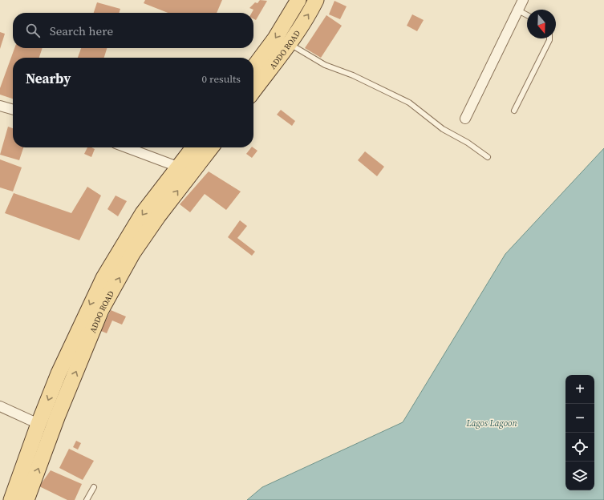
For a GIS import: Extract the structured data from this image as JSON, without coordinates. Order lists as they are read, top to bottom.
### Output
{
  "streets": {
    "main road": ["ADDO ROAD"]
  },
  "water": ["Lagos Lagoon"],
  "north": "bottom",
  "page": {
    "search": "Search here",
    "heading": ["Nearby", "0 results"],
    "map_buttons": ["+", "−"]
  }
}
